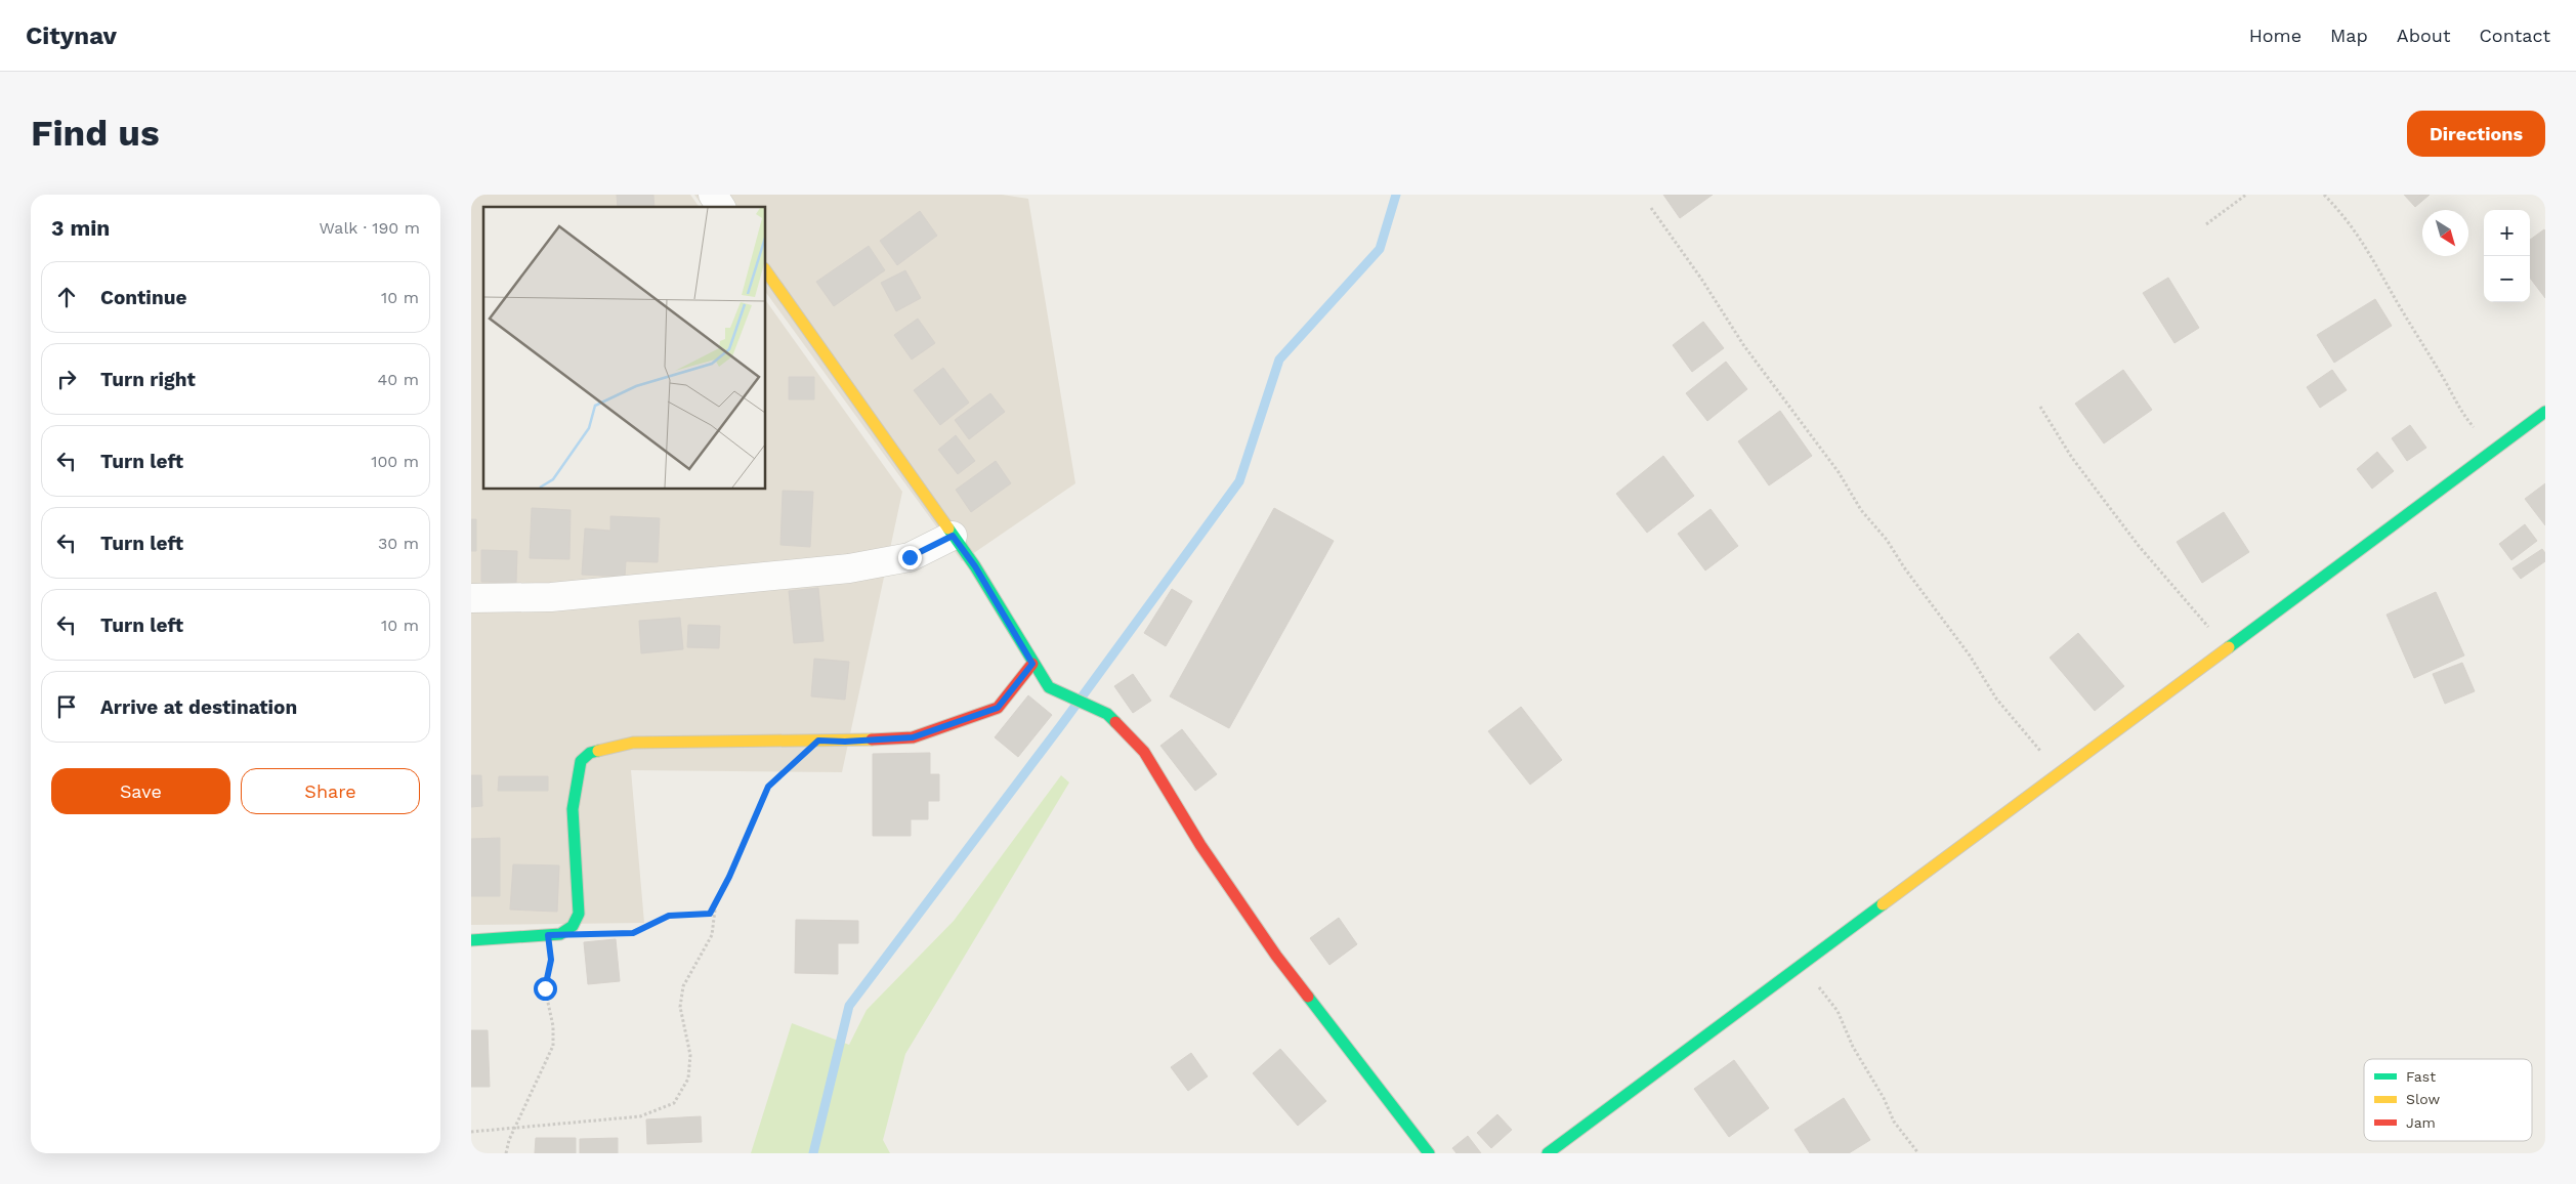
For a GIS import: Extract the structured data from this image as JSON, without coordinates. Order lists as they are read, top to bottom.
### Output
{
  "legend": ["Fast", "Slow", "Jam"],
  "north": "bottom right",
  "page": {
    "header": "Citynav",
    "nav": [
      "Home",
      "Map",
      "About",
      "Contact"
    ],
    "buttons": [
      "Directions",
      ["Save", "Share"]
    ],
    "title": "Find us",
    "heading": ["3 min", "Walk · 190 m"],
    "map_buttons": ["+", "−"],
    "list": [
      ["Continue", "10 m"],
      ["Turn right", "40 m"],
      ["Turn left", "100 m"],
      ["Turn left", "30 m"],
      ["Turn left", "10 m"],
      "Arrive at destination"
    ]
  }
}
